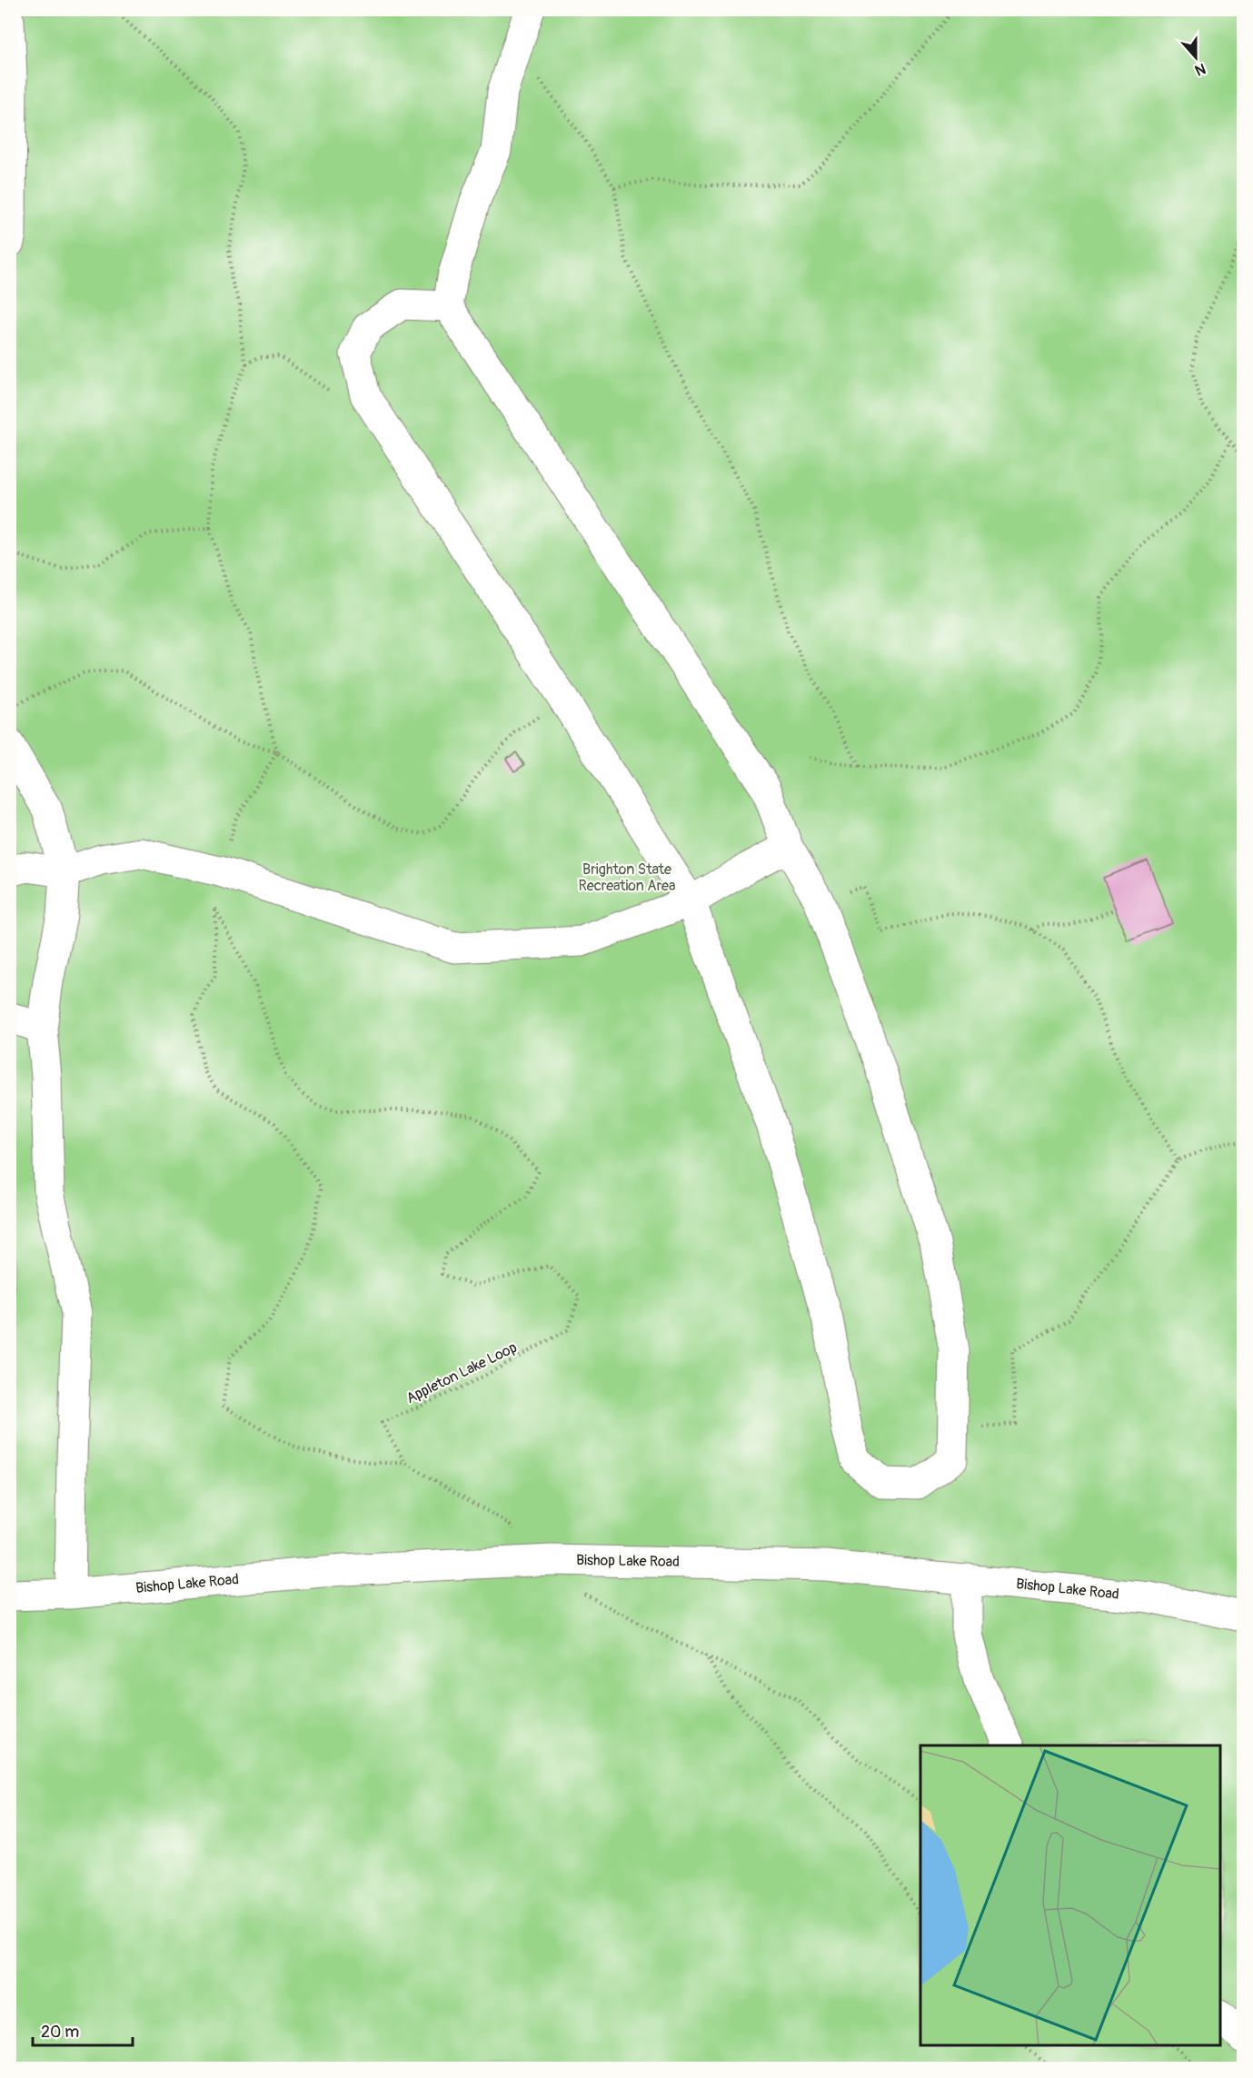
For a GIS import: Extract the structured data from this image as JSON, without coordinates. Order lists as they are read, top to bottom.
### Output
{
  "streets": {
    "street": ["Bishop Lake Road"],
    "path": ["Appleton Lake Loop"]
  },
  "parks": ["Brighton State Recreation Area"],
  "scale_bar": "20 m",
  "north": "bottom"
}
